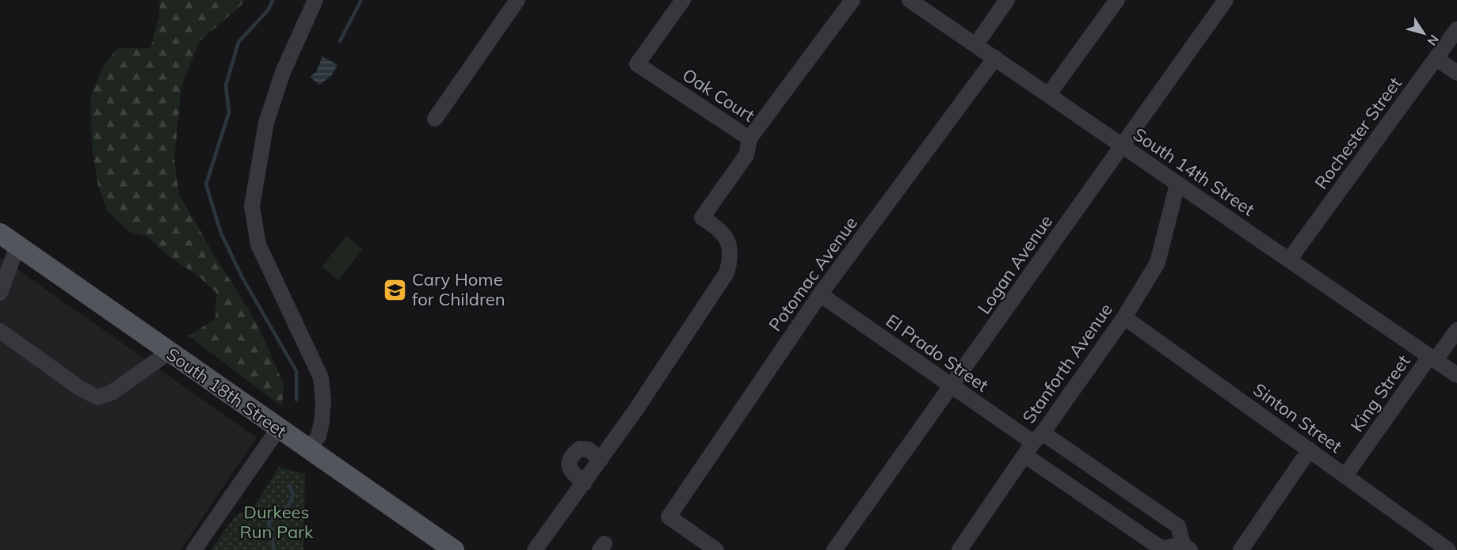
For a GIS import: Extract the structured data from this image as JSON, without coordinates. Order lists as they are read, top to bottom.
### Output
{
  "streets": {
    "main road": ["South 18th Street"],
    "street": [
      "Oak Court",
      "Rochester Street",
      "South 14th Street",
      "Logan Avenue",
      "Potomac Avenue",
      "El Prado Street",
      "Stanforth Avenue",
      "King Street",
      "Sinton Street"
    ]
  },
  "crossings": [
    ["Rochester Street", "South 14th Street"],
    ["South 14th Street", "Logan Avenue"],
    ["South 14th Street", "Potomac Avenue"],
    ["South 14th Street", "Stanforth Avenue"],
    ["South 14th Street", "King Street"],
    ["Logan Avenue", "El Prado Street"],
    ["Potomac Avenue", "El Prado Street"],
    ["El Prado Street", "Stanforth Avenue"],
    ["Stanforth Avenue", "Sinton Street"],
    ["King Street", "Sinton Street"]
  ],
  "parks": ["Durkees Run Park"],
  "places": {
    "school or university": ["Cary Home for Children"]
  },
  "north": "bottom right"
}
